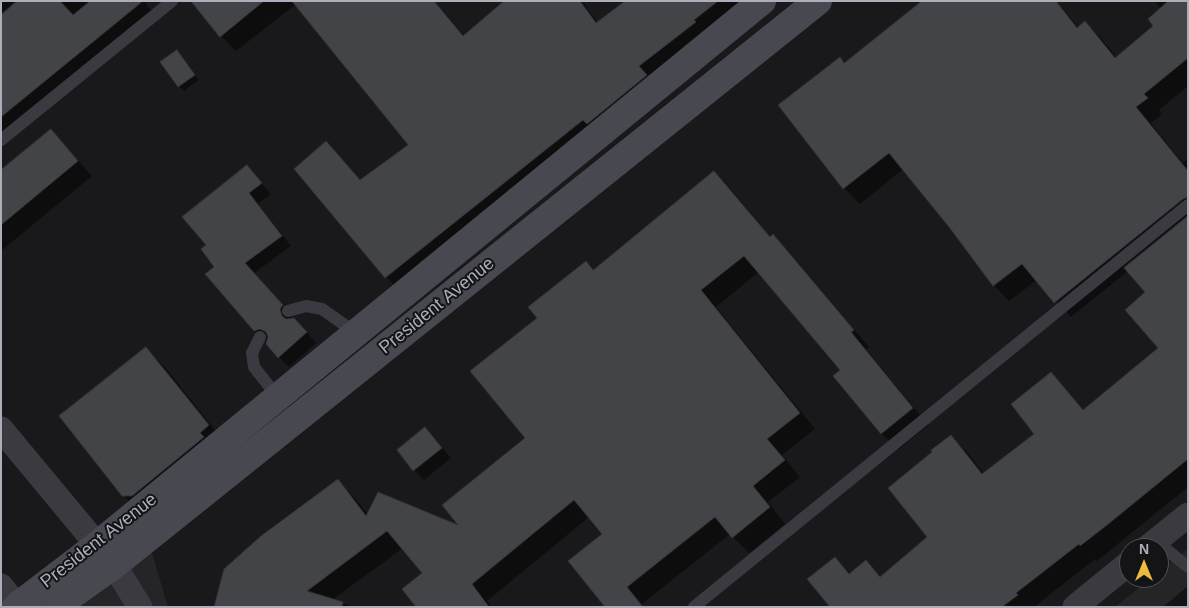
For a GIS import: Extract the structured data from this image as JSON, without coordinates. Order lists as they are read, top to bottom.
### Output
{
  "streets": {
    "main road": ["President Avenue"]
  },
  "north": "top"
}
